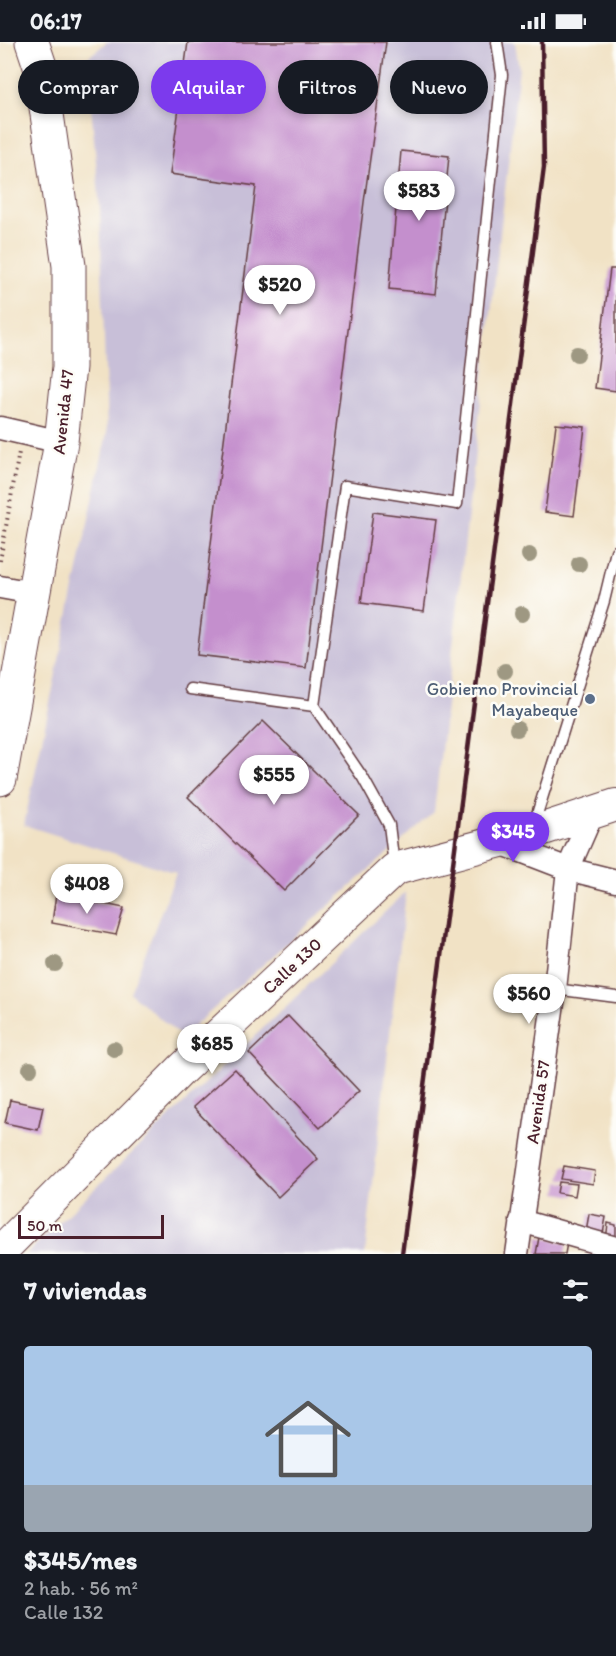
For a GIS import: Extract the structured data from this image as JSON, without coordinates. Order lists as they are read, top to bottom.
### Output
{
  "streets": {
    "main road": ["Avenida 47", "Calle 130"],
    "street": ["Avenida 57"]
  },
  "crossings": [
    ["Calle 130", "Avenida 57"]
  ],
  "places": ["Gobierno Provincial Mayabeque"],
  "scale_bar": "50 m",
  "page": {
    "status": "06:17",
    "chip": [
      "Comprar",
      "Alquilar",
      "Filtros",
      "Nuevo"
    ],
    "price": [
      "$583",
      "$520",
      "$555",
      "$345",
      "$408",
      "$560",
      "$685"
    ],
    "scale": "50 m",
    "heading": "7 viviendas",
    "list": [
      {
        "name": "$345/mes",
        "note": "2 hab. · 56 m² · Calle 132"
      }
    ]
  }
}
